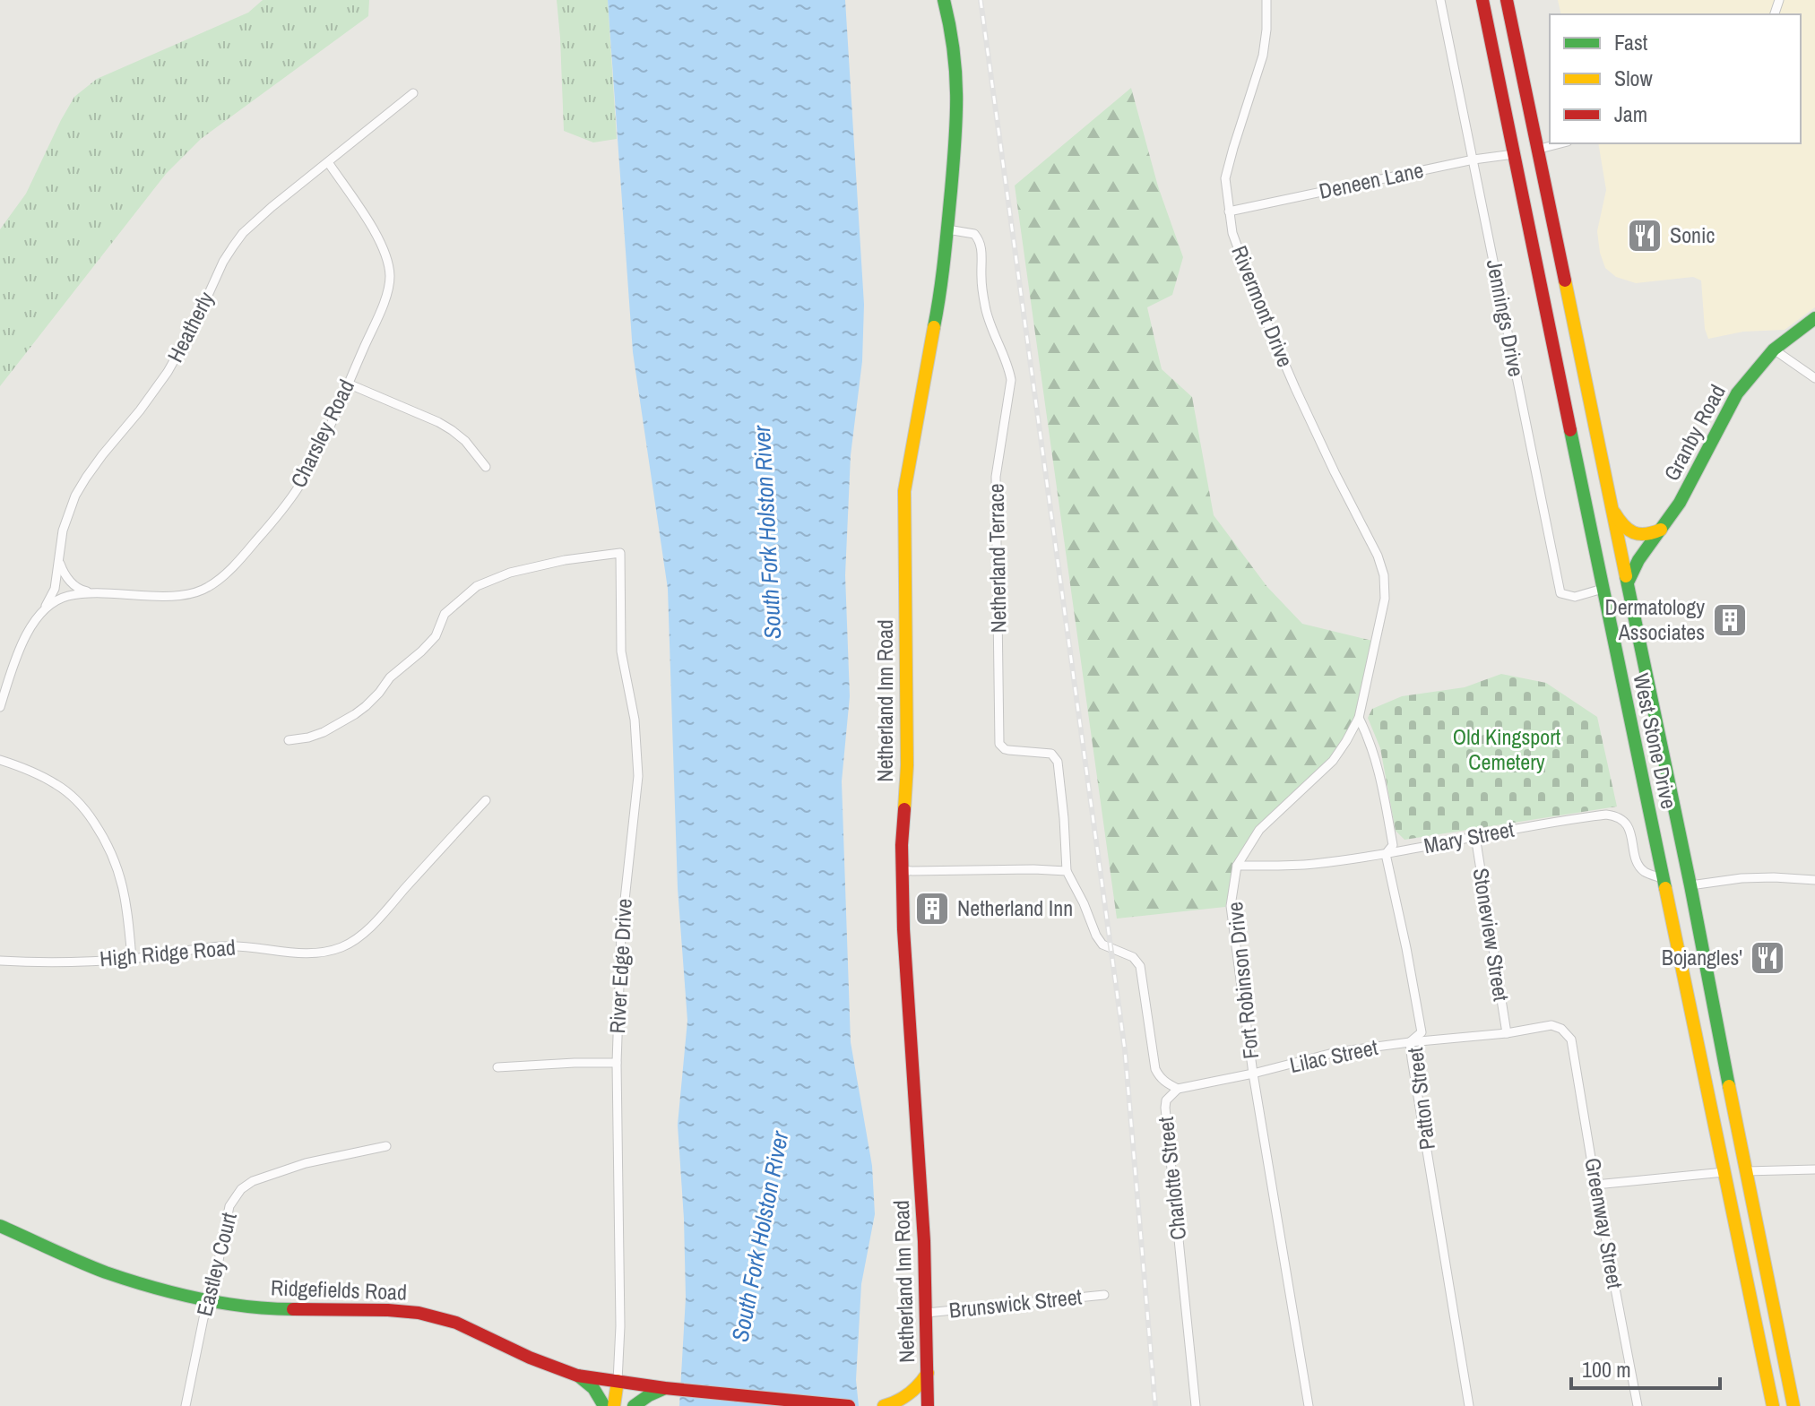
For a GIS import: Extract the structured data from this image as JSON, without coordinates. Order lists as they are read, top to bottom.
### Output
{
  "streets": {
    "main road": [
      "Granby Road",
      "Netherland Inn Road",
      "West Stone Drive",
      "Ridgefields Road"
    ],
    "street": [
      "Deneen Lane",
      "Rivermont Drive",
      "Jennings Drive",
      "Heatherly",
      "Charsley Road",
      "Netherland Terrace",
      "Mary Street",
      "Stoneview Street",
      "High Ridge Road",
      "River Edge Drive",
      "Fort Robinson Drive",
      "Lilac Street",
      "Patton Street",
      "Charlotte Street",
      "Greenway Street",
      "Eastley Court",
      "Brunswick Street"
    ]
  },
  "crossings": [
    ["Deneen Lane", "Rivermont Drive"],
    ["Deneen Lane", "Jennings Drive"],
    ["Deneen Lane", "West Stone Drive"],
    ["Rivermont Drive", "Fort Robinson Drive"],
    ["Jennings Drive", "West Stone Drive"],
    ["Heatherly", "Charsley Road"],
    ["Granby Road", "West Stone Drive"],
    ["Netherland Terrace", "Netherland Inn Road"],
    ["Netherland Terrace", "Charlotte Street"],
    ["Netherland Inn Road", "Brunswick Street"],
    ["West Stone Drive", "Mary Street"],
    ["Mary Street", "Stoneview Street"],
    ["Mary Street", "Fort Robinson Drive"],
    ["Mary Street", "Patton Street"],
    ["Stoneview Street", "Lilac Street"],
    ["River Edge Drive", "Ridgefields Road"],
    ["Fort Robinson Drive", "Lilac Street"],
    ["Fort Robinson Drive", "Patton Street"],
    ["Lilac Street", "Patton Street"],
    ["Lilac Street", "Charlotte Street"],
    ["Lilac Street", "Greenway Street"],
    ["Eastley Court", "Ridgefields Road"]
  ],
  "water": ["South Fork Holston River"],
  "parks": ["Old Kingsport Cemetery"],
  "places": {
    "restaurant": ["Sonic", "Bojangles'"],
    "building": ["Dermatology Associates", "Netherland Inn"]
  },
  "legend": ["Fast", "Slow", "Jam"],
  "scale_bar": "100 m"
}
